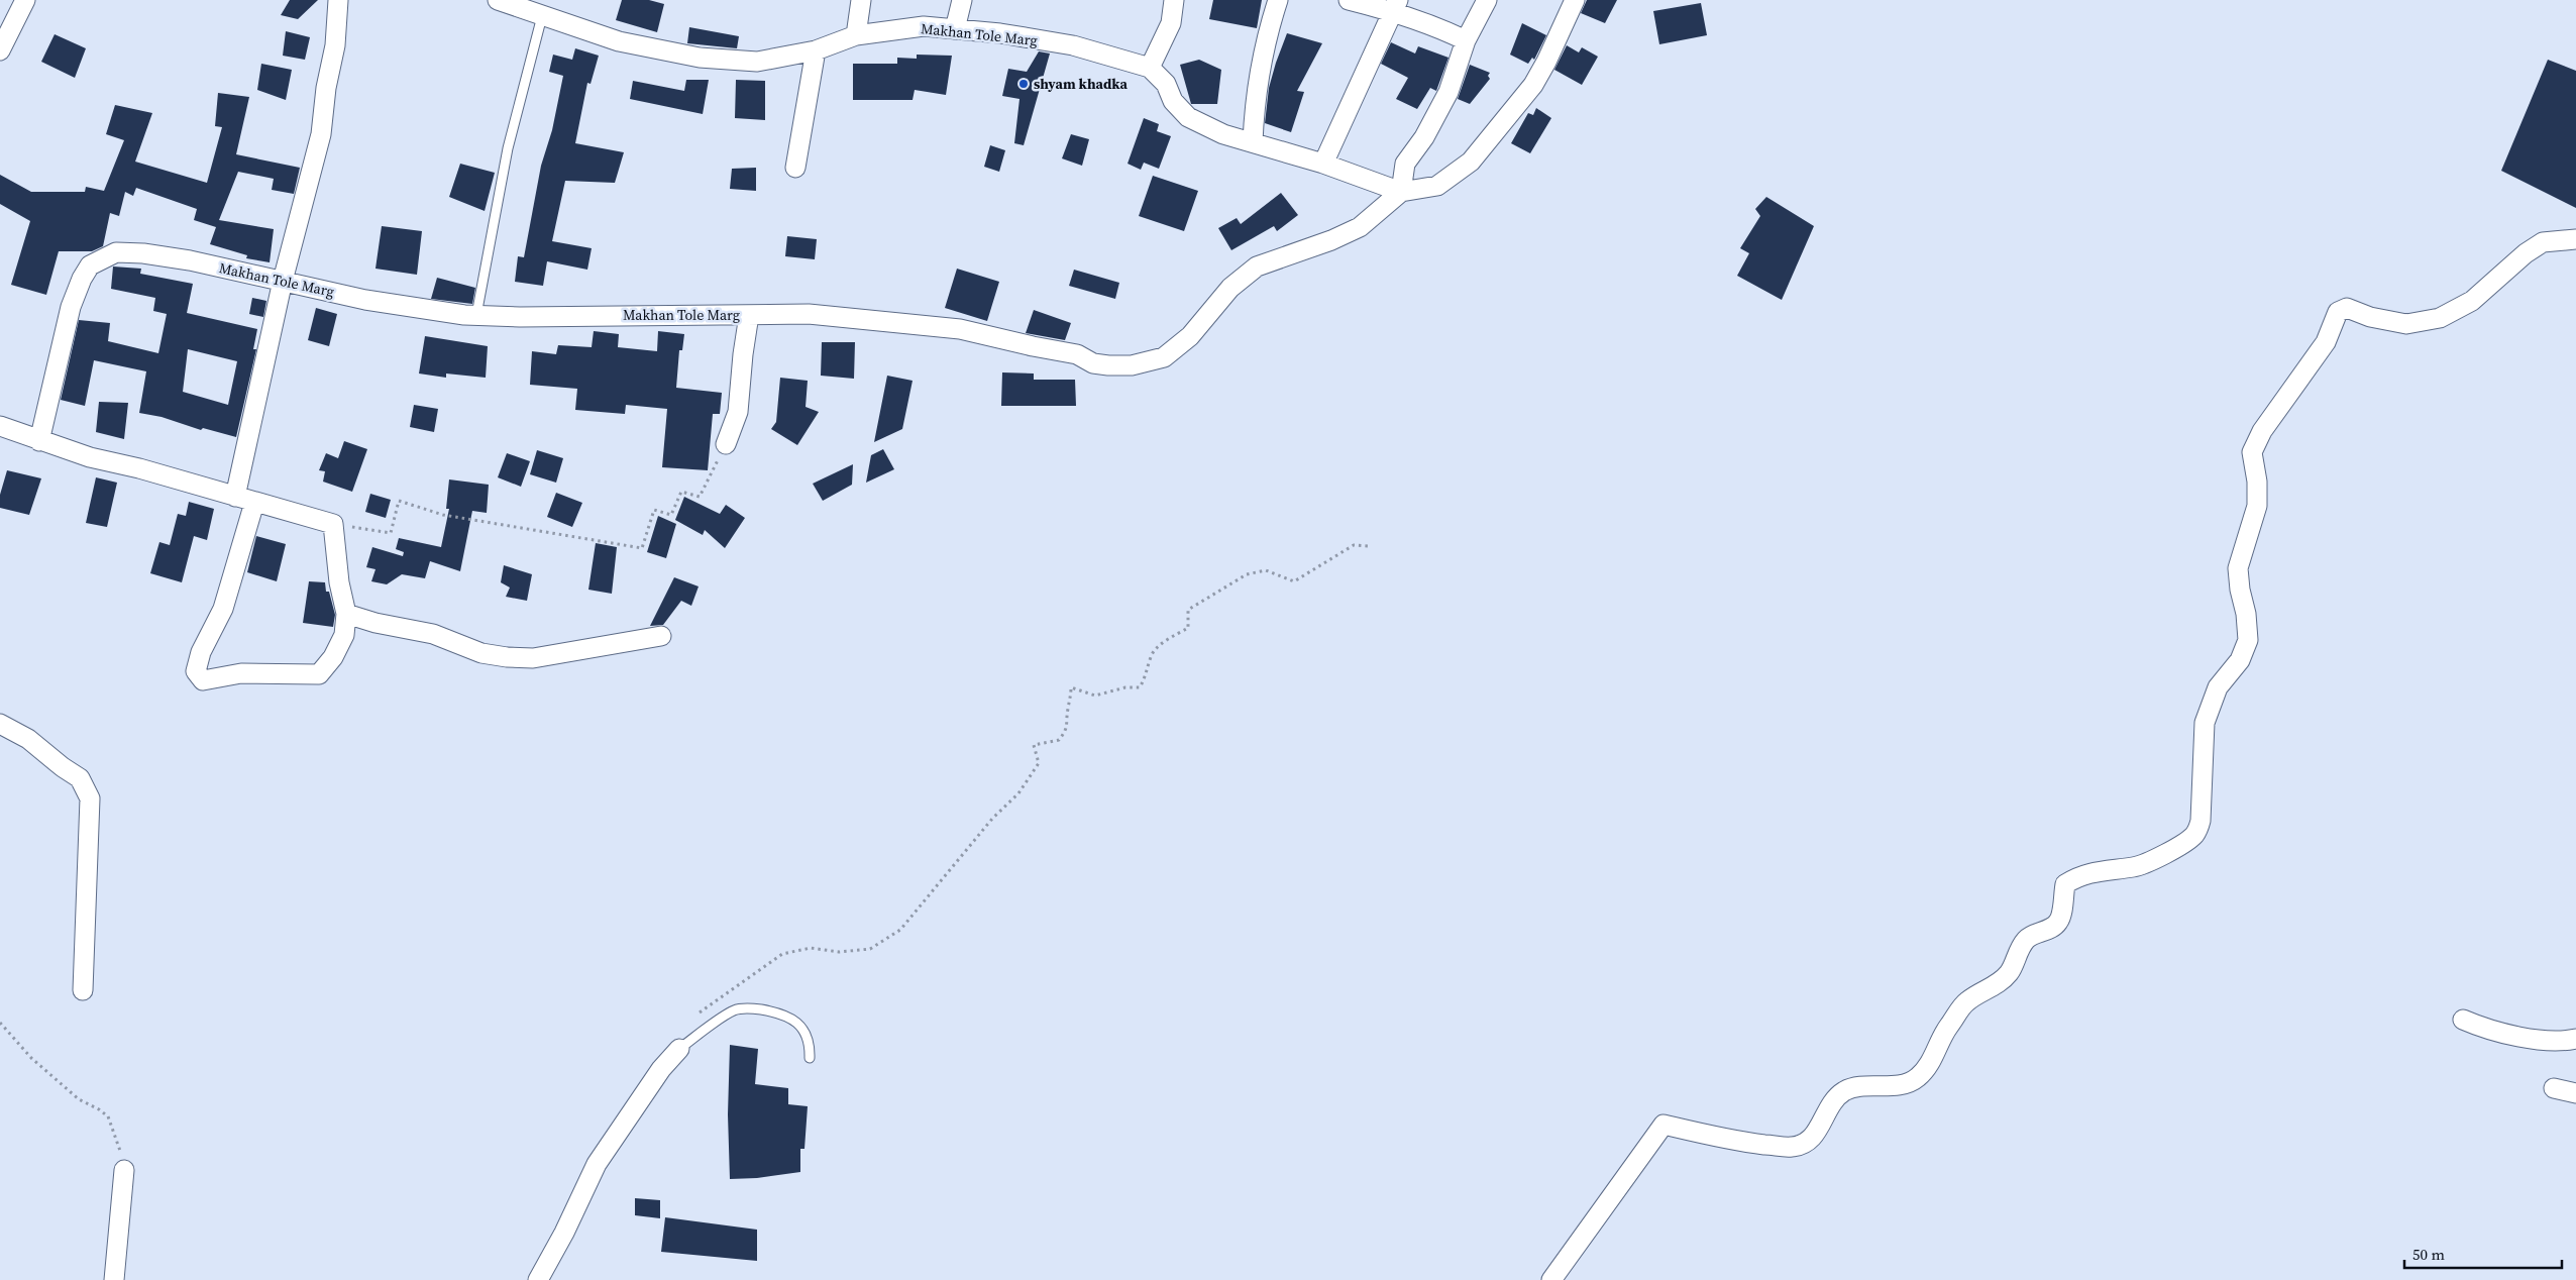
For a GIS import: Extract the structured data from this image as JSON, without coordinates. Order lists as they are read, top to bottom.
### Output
{
  "streets": {
    "street": ["Makhan Tole Marg"]
  },
  "places": ["shyam khadka"],
  "scale_bar": "50 m"
}
